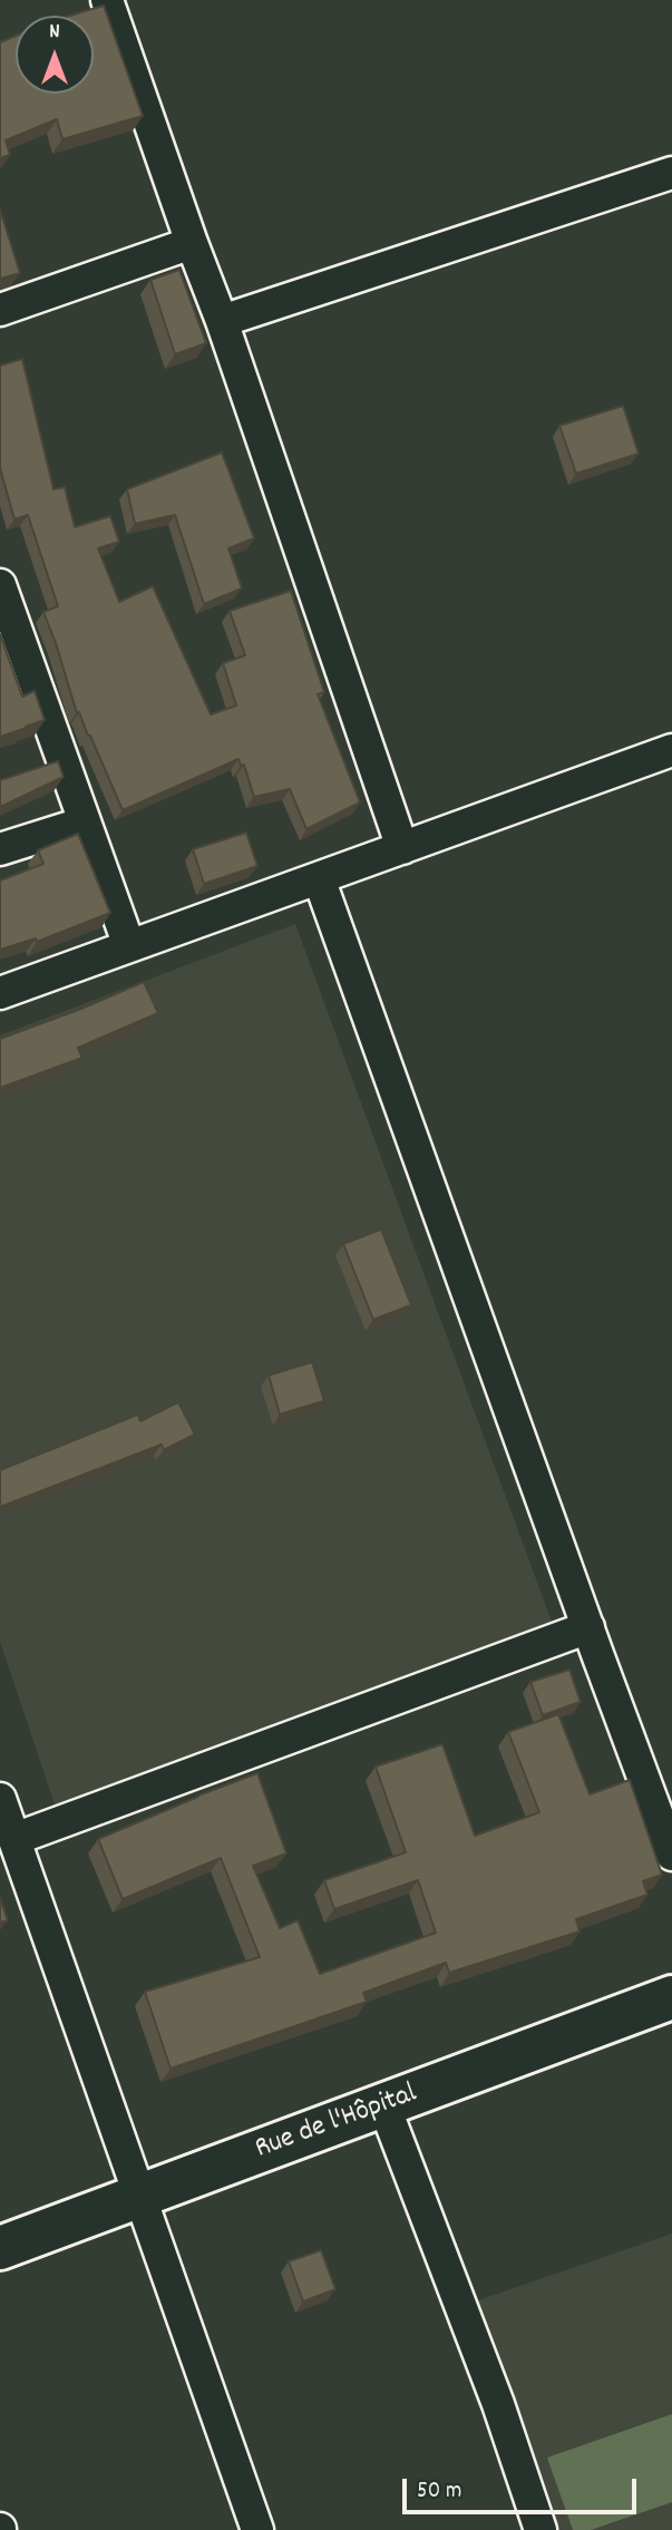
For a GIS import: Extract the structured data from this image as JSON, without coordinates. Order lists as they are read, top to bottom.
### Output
{
  "streets": {
    "main road": ["Rue de l'Hôpital"]
  },
  "scale_bar": "50 m",
  "north": "top"
}
